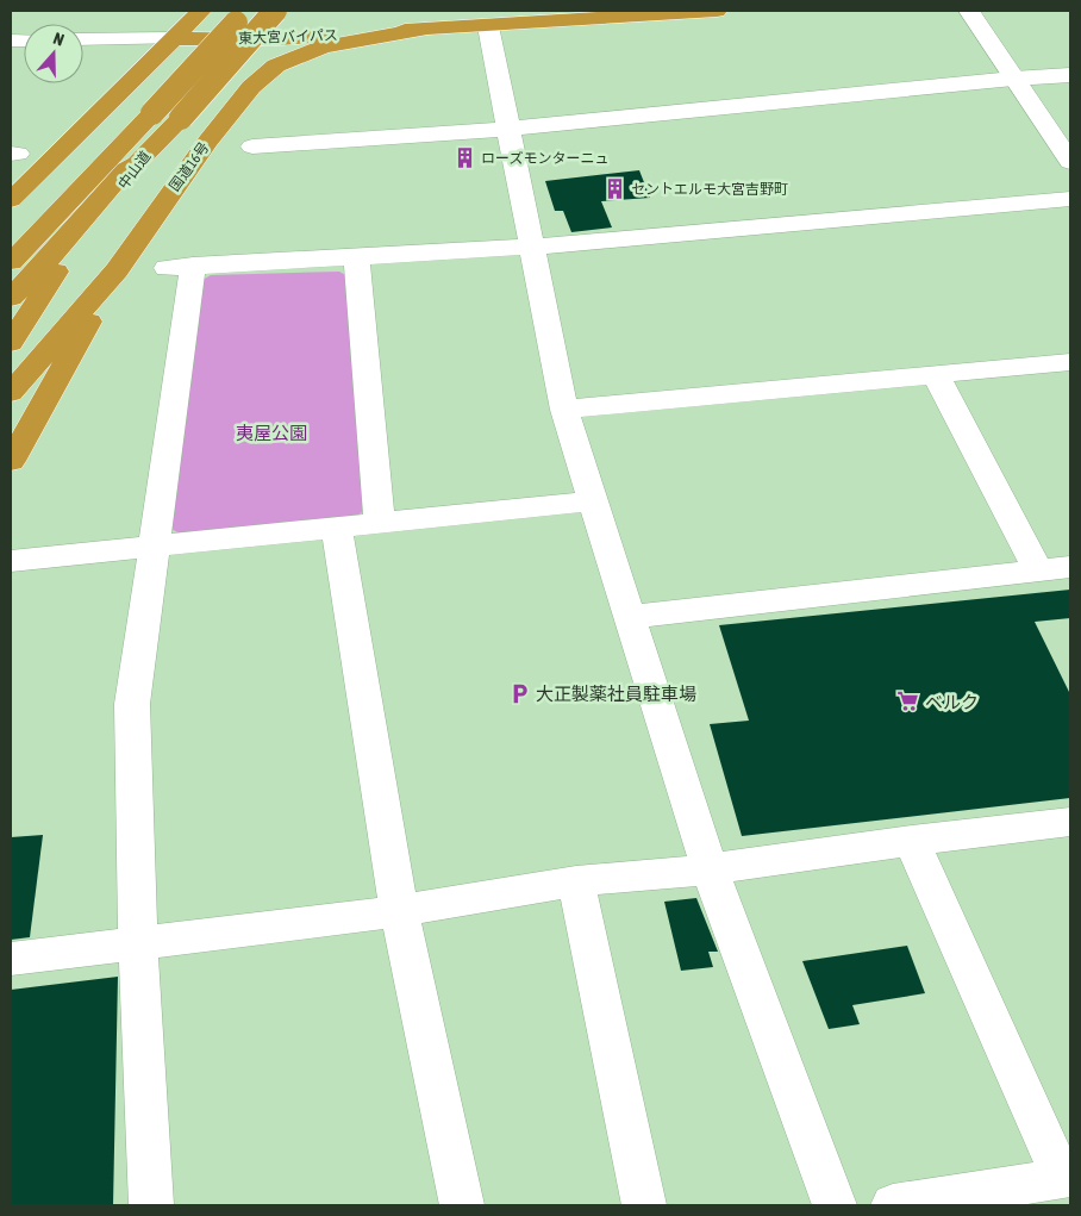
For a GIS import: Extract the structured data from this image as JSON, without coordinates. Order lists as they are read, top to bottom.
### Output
{
  "streets": {
    "highway": ["東大宮バイパス", "国道16号", "中山道"]
  },
  "crossings": [
    ["東大宮バイパス", "国道16号"],
    ["東大宮バイパス", "中山道"]
  ],
  "parks": ["夷屋公園"],
  "places": {
    "building": ["ローズモンターニュ", "セントエルモ大宮吉野町"],
    "parking": ["大正製薬社員駐車場"],
    "supermarket": ["ベルク"]
  },
  "north": "top"
}
